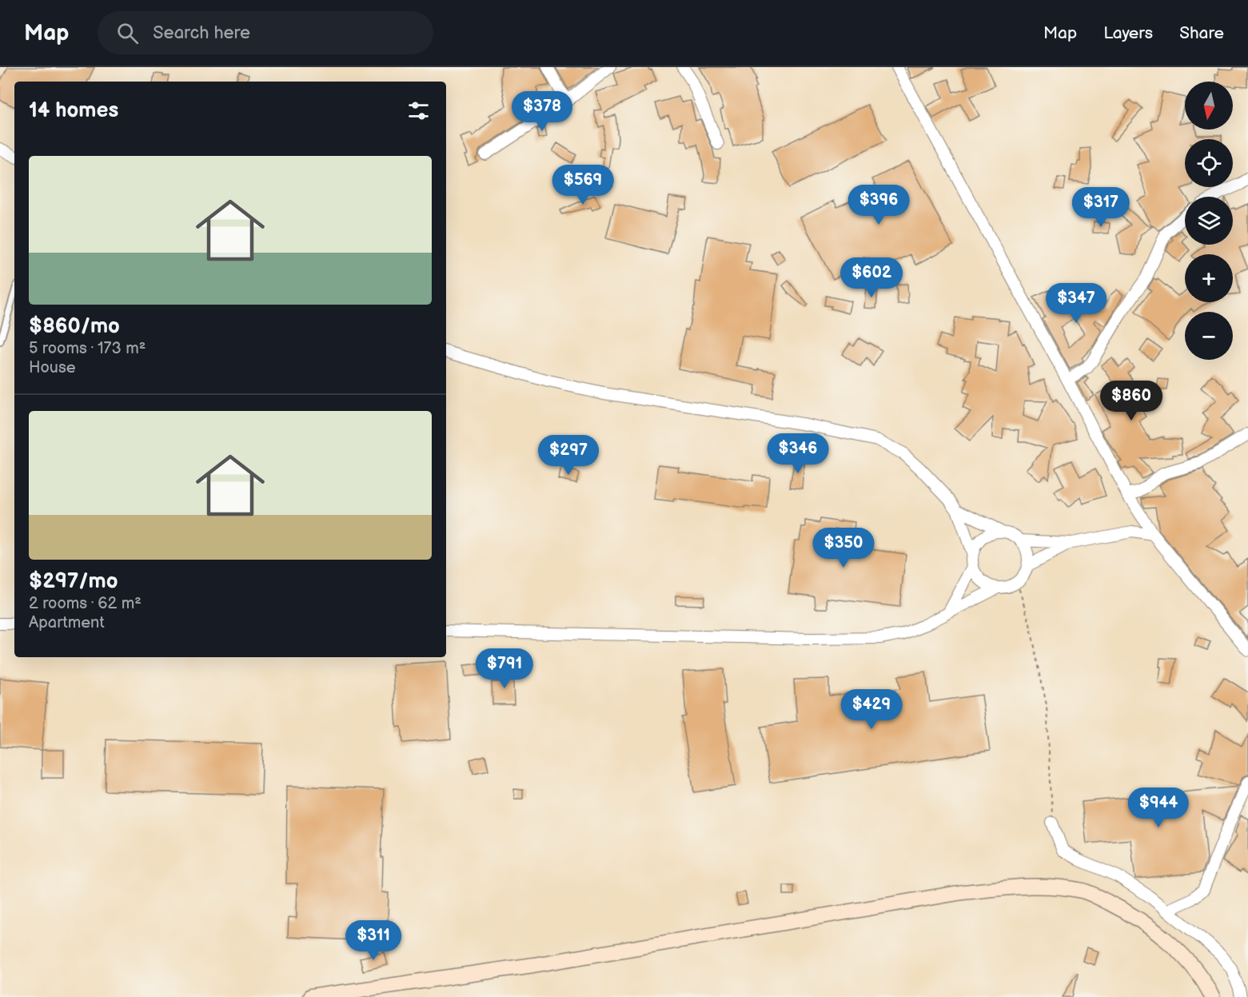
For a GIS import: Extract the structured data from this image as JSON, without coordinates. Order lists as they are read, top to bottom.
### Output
{
  "north": "bottom",
  "page": {
    "header": "Map",
    "search": "Search here",
    "nav": ["Map", "Layers", "Share"],
    "map_buttons": ["+", "−"],
    "heading": "14 homes",
    "price": [
      "$378",
      "$569",
      "$396",
      "$317",
      "$602",
      "$347",
      "$860",
      "$346",
      "$297",
      "$350",
      "$791",
      "$429",
      "$944",
      "$311"
    ],
    "list": [
      {
        "name": "$860/mo",
        "note": "5 rooms · 173 m² · House"
      },
      {
        "name": "$297/mo",
        "note": "2 rooms · 62 m² · Apartment"
      }
    ]
  }
}
